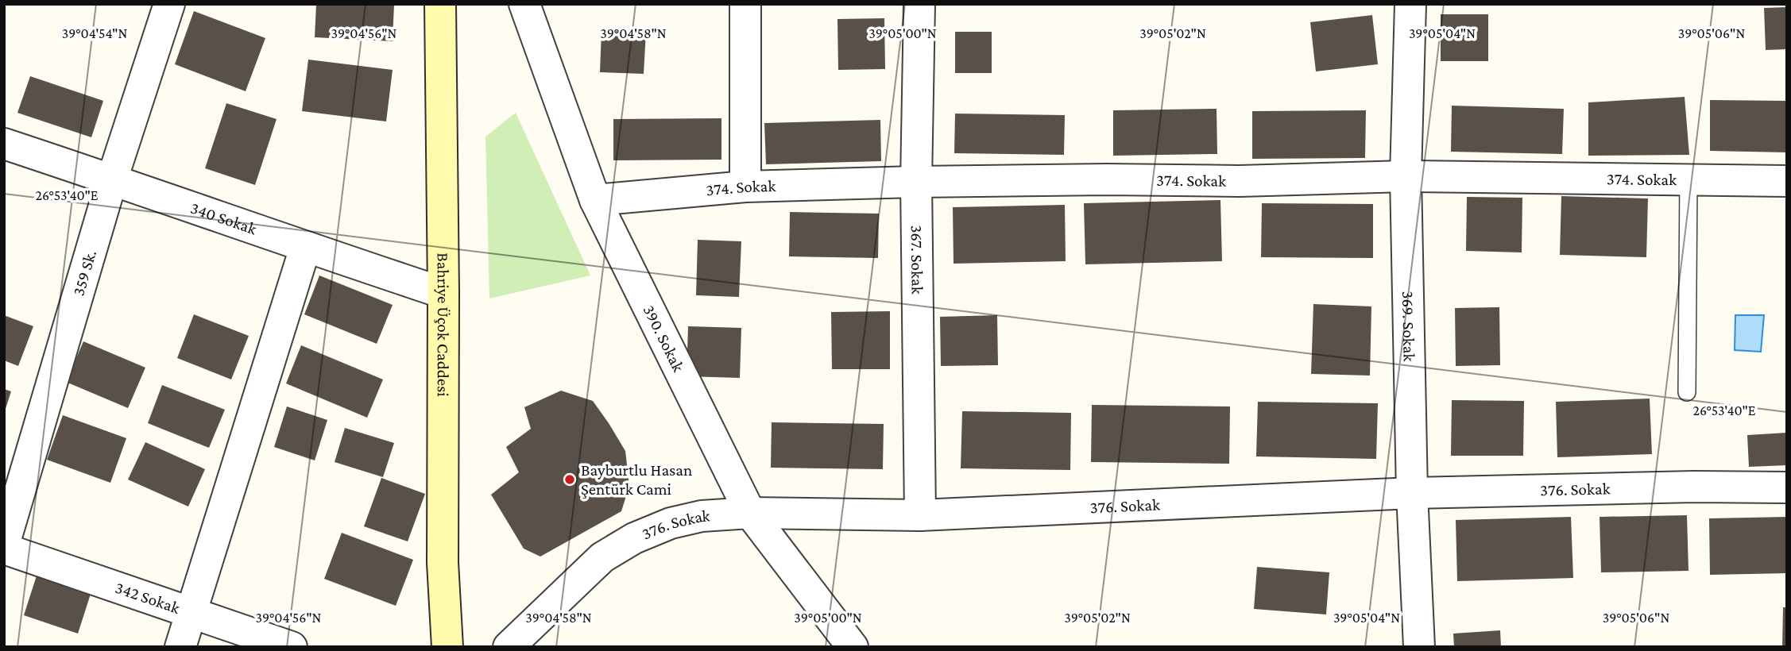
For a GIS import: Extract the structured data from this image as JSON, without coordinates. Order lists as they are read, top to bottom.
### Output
{
  "streets": {
    "street": [
      "374. Sokak",
      "340 Sokak",
      "367. Sokak",
      "359 Sk.",
      "Bahriye Üçok Caddesi",
      "369. Sokak",
      "390. Sokak",
      "376. Sokak",
      "342 Sokak"
    ]
  },
  "crossings": [
    ["374. Sokak", "367. Sokak"],
    ["374. Sokak", "369. Sokak"],
    ["374. Sokak", "390. Sokak"],
    ["340 Sokak", "359 Sk."],
    ["340 Sokak", "Bahriye Üçok Caddesi"],
    ["367. Sokak", "376. Sokak"],
    ["369. Sokak", "376. Sokak"],
    ["390. Sokak", "376. Sokak"]
  ],
  "places": ["Bayburtlu Hasan Şentürk Cami"],
  "coordinates": [
    "39°04'54\"N",
    "39°04'56\"N",
    "39°04'58\"N",
    "39°05'00\"N",
    "39°05'02\"N",
    "39°05'04\"N",
    "39°05'06\"N",
    "26°53'40\"E"
  ]
}
